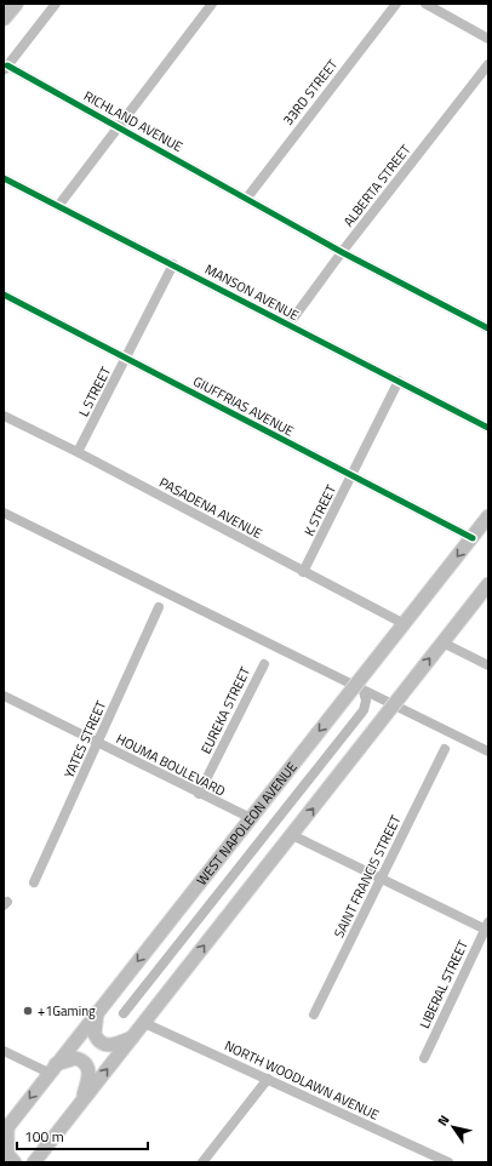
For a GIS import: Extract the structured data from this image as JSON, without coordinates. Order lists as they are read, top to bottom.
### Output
{
  "streets": {
    "main road": ["WEST NAPOLEON AVENUE"],
    "street": [
      "33RD STREET",
      "RICHLAND AVENUE",
      "ALBERTA STREET",
      "MANSON AVENUE",
      "L STREET",
      "GIUFFRIAS AVENUE",
      "PASADENA AVENUE",
      "K STREET",
      "EUREKA STREET",
      "YATES STREET",
      "HOUMA BOULEVARD",
      "SAINT FRANCIS STREET",
      "LIBERAL STREET",
      "NORTH WOODLAWN AVENUE"
    ]
  },
  "crossings": [
    ["33RD STREET", "RICHLAND AVENUE"],
    ["RICHLAND AVENUE", "ALBERTA STREET"],
    ["ALBERTA STREET", "MANSON AVENUE"],
    ["MANSON AVENUE", "L STREET"],
    ["MANSON AVENUE", "K STREET"],
    ["L STREET", "GIUFFRIAS AVENUE"],
    ["L STREET", "PASADENA AVENUE"],
    ["GIUFFRIAS AVENUE", "K STREET"],
    ["GIUFFRIAS AVENUE", "WEST NAPOLEON AVENUE"],
    ["PASADENA AVENUE", "K STREET"],
    ["PASADENA AVENUE", "WEST NAPOLEON AVENUE"],
    ["EUREKA STREET", "HOUMA BOULEVARD"],
    ["YATES STREET", "HOUMA BOULEVARD"],
    ["HOUMA BOULEVARD", "WEST NAPOLEON AVENUE"]
  ],
  "places": ["+1Gaming"],
  "scale_bar": "100 m",
  "north": "top left"
}
